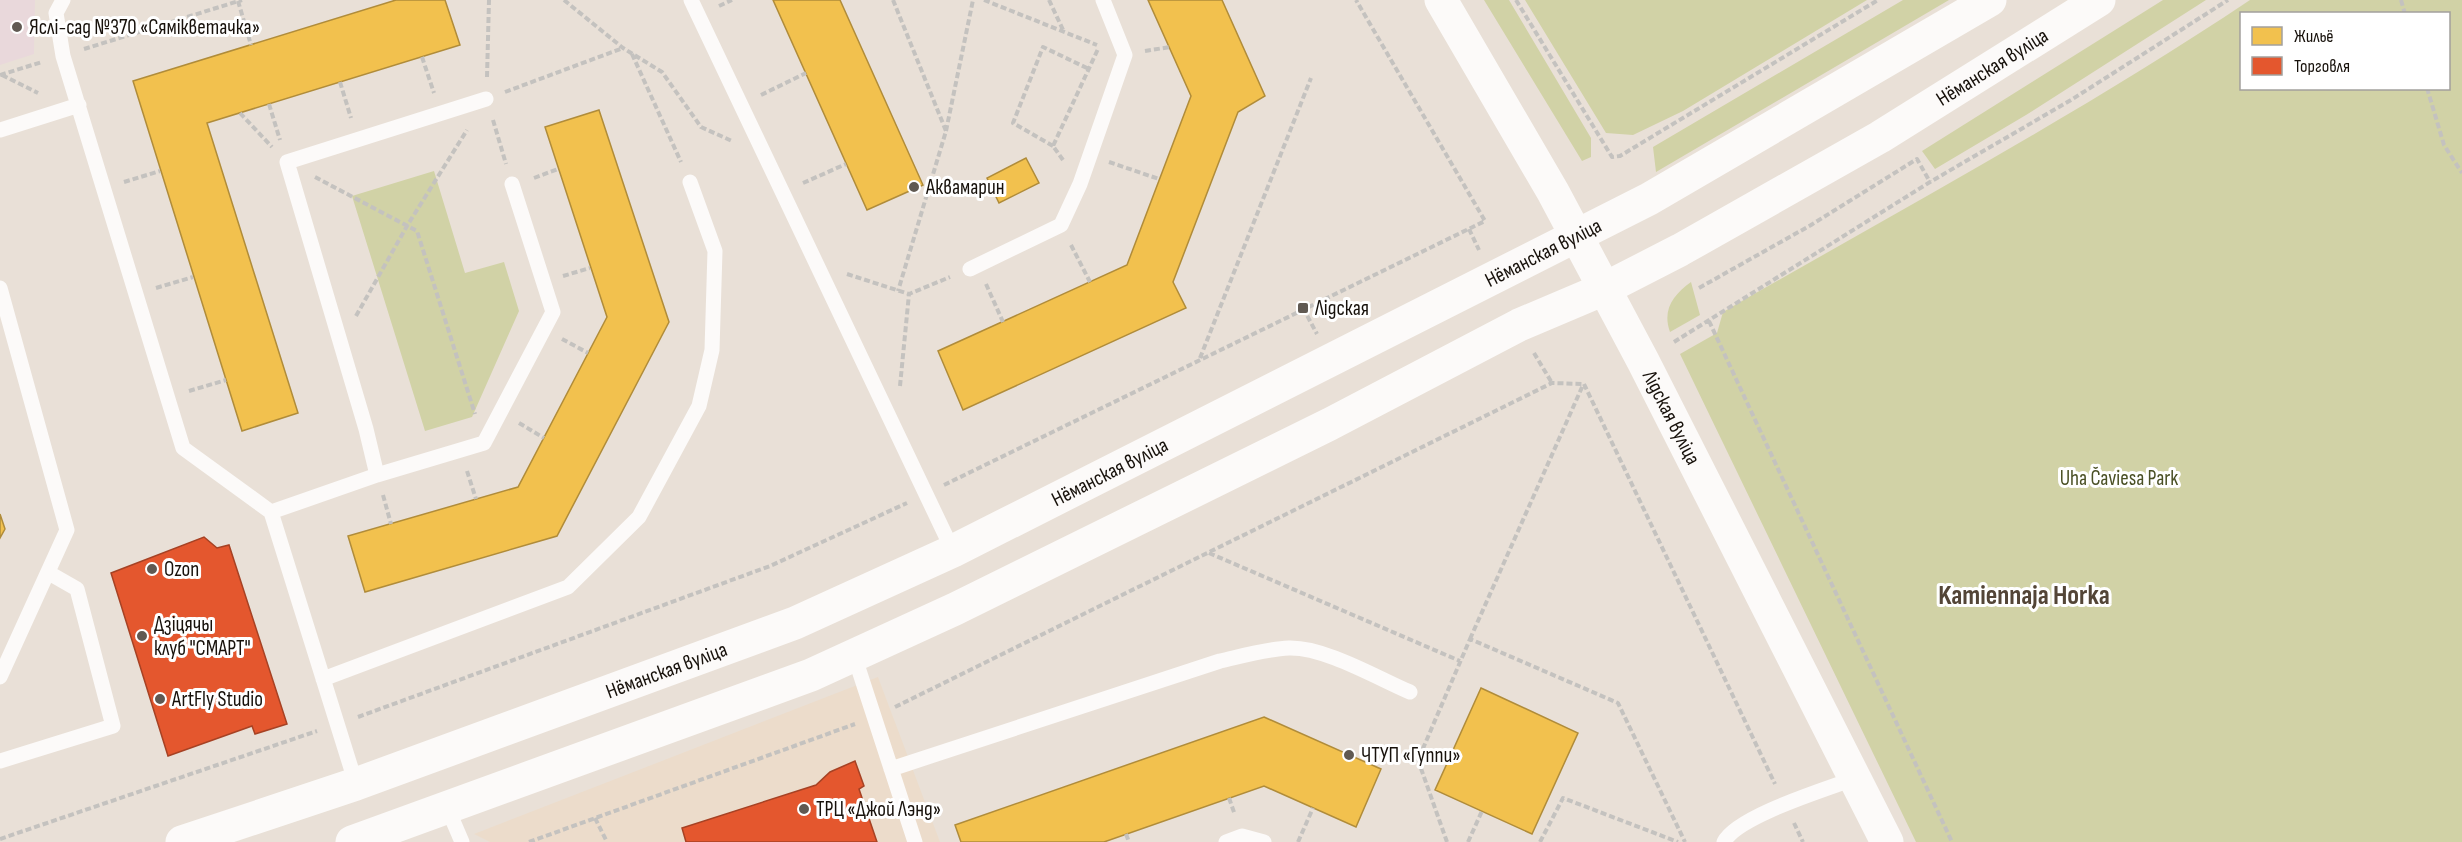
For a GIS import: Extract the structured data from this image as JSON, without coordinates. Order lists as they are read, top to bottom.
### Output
{
  "streets": {
    "main road": ["Нёманская вуліца", "Лідская вуліца"]
  },
  "crossings": [
    ["Нёманская вуліца", "Лідская вуліца"]
  ],
  "districts": ["Kamiennaja Horka"],
  "parks": ["Uha Čaviesa Park"],
  "places": {
    "other": [
      "Яслі-сад №370 «Сямікветачка»",
      "Аквамарин",
      "Ozon",
      "Дзіцячы клуб \"СМАРТ\"",
      "ArtFly Studio",
      "ЧТУП «Гуппи»",
      "ТРЦ «Джой Лэнд»"
    ],
    "transit": ["Лідская"]
  },
  "legend": ["Жильё", "Торговля"]
}
